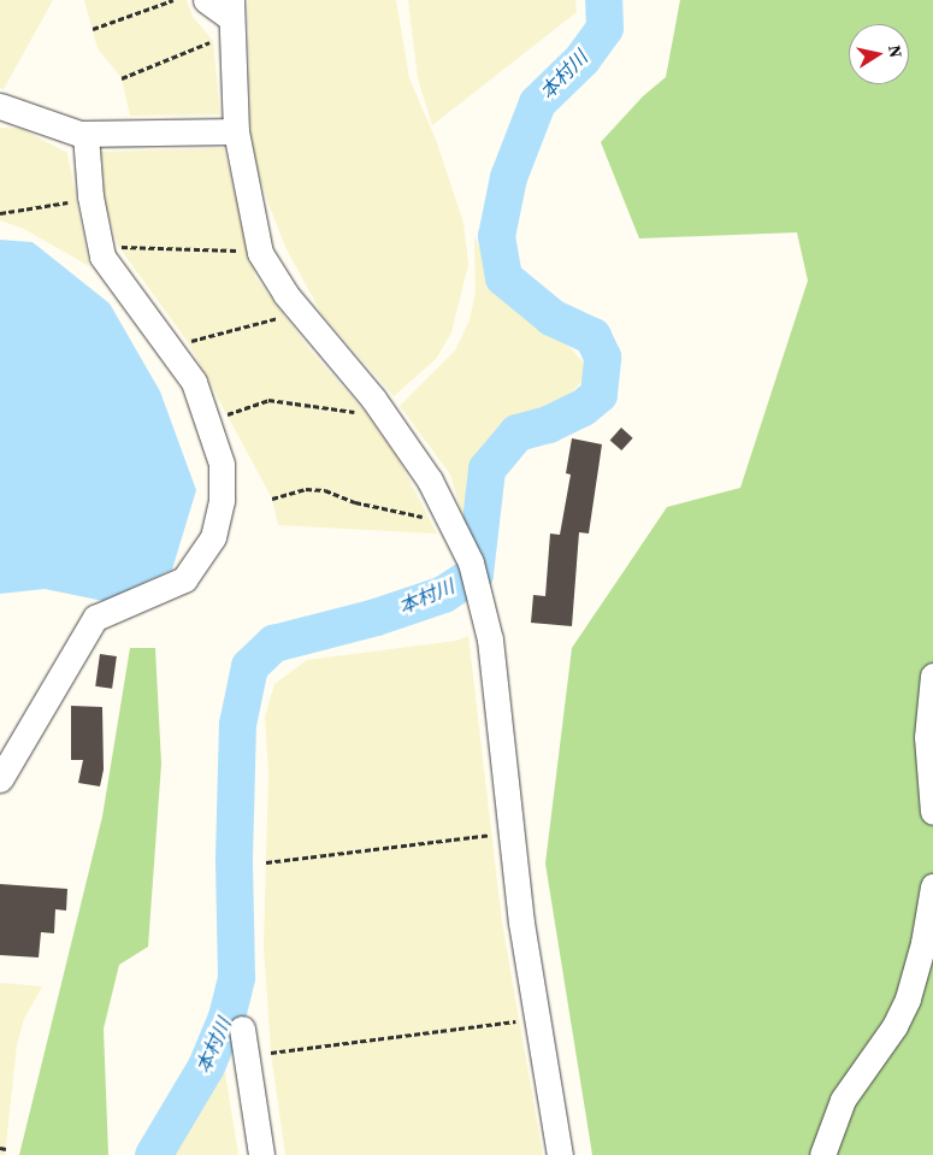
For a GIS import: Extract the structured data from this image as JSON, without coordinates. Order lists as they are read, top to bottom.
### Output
{
  "water": ["本村川"],
  "north": "right"
}
